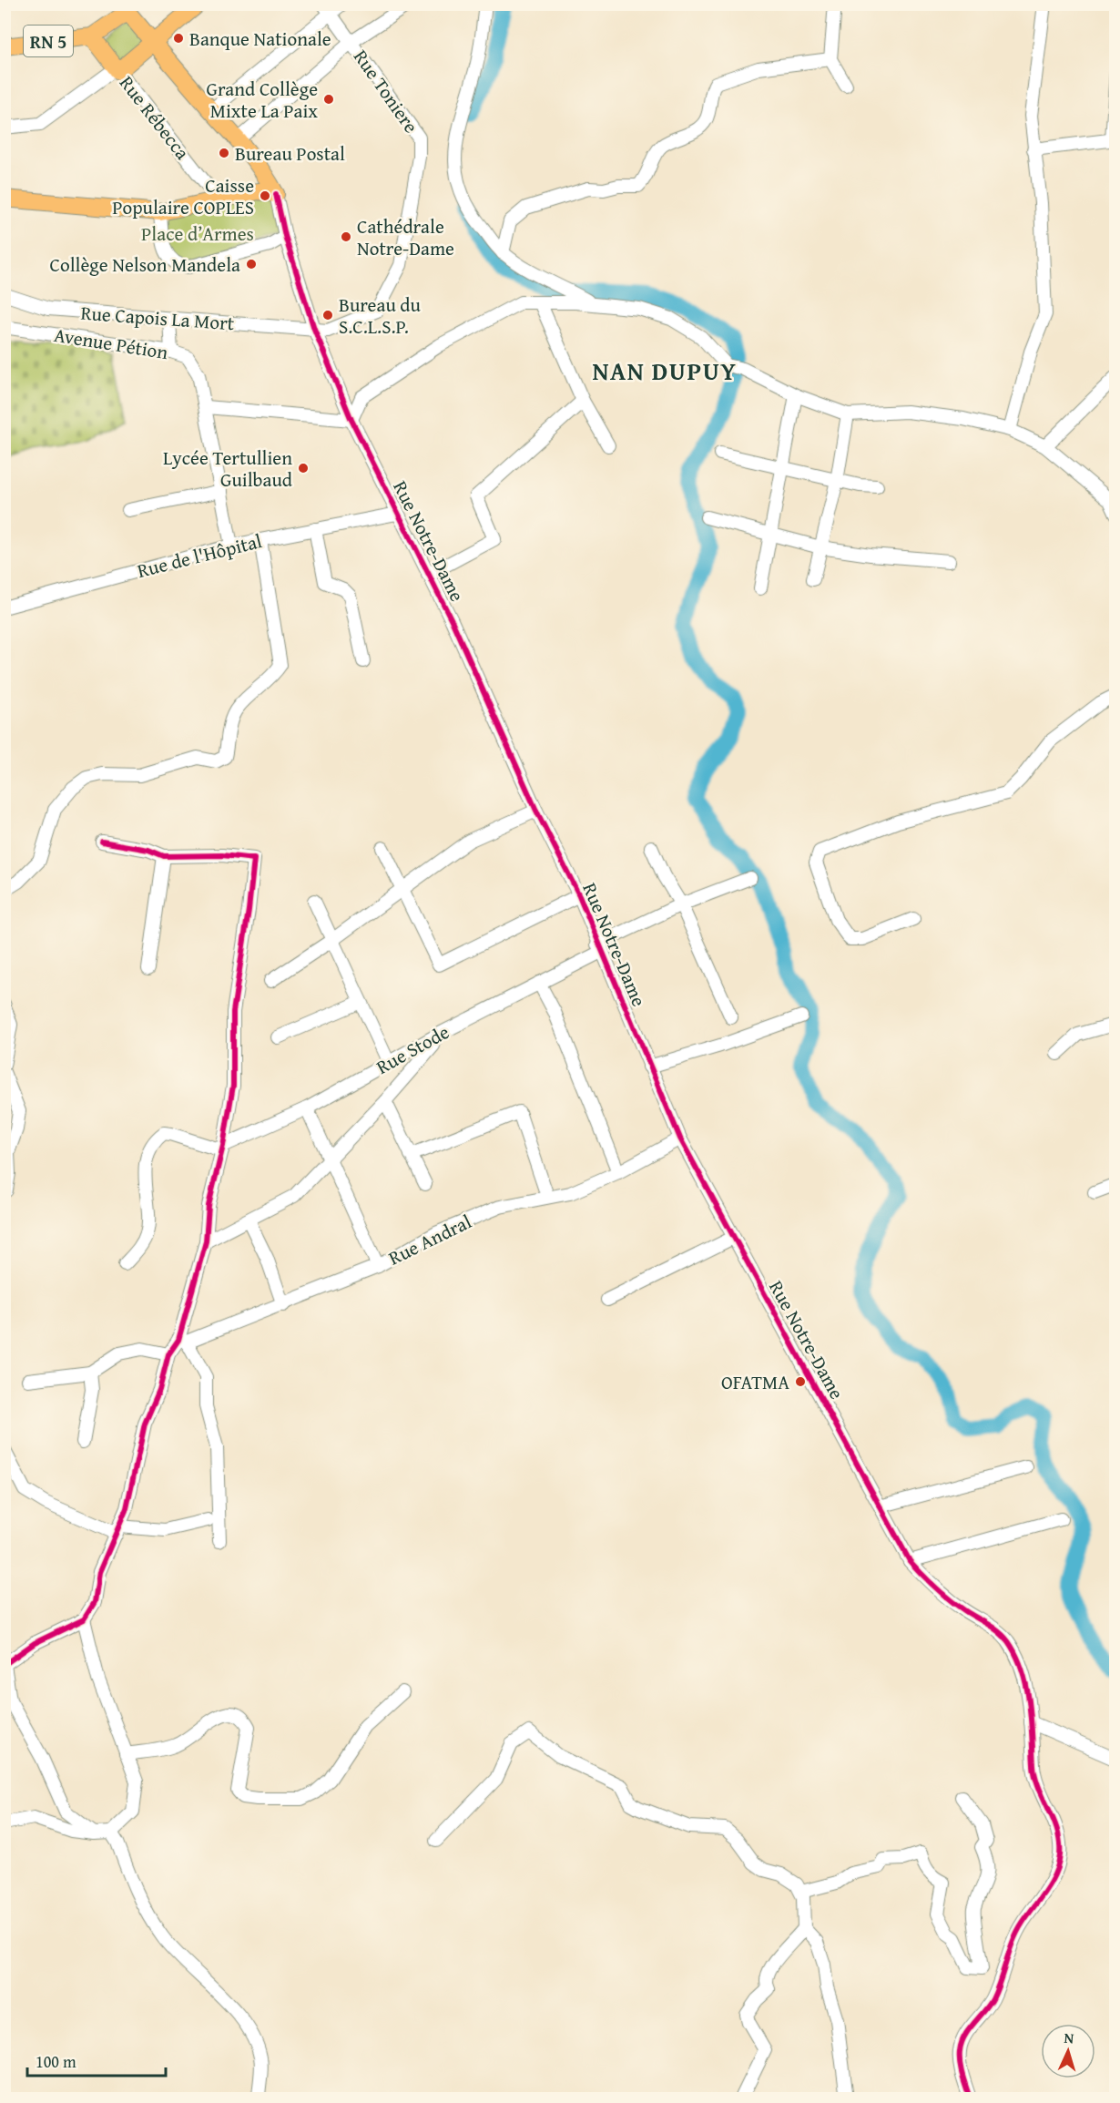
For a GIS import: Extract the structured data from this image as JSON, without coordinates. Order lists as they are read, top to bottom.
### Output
{
  "streets": {
    "main road": ["RN 5", "Rue Rébecca", "Rue Notre-Dame"],
    "street": [
      "Rue Toniere",
      "Rue Capois La Mort",
      "Avenue Pétion",
      "Rue de l'Hôpital",
      "Rue Stode",
      "Rue Andral"
    ]
  },
  "crossings": [
    ["RN 5", "Rue Rébecca"],
    ["Rue Toniere", "Rue Capois La Mort"],
    ["Rue Toniere", "Rue Notre-Dame"],
    ["Rue Capois La Mort", "Rue Notre-Dame"],
    ["Avenue Pétion", "Rue de l'Hôpital"],
    ["Rue Notre-Dame", "Rue de l'Hôpital"],
    ["Rue Notre-Dame", "Rue Stode"],
    ["Rue Notre-Dame", "Rue Andral"]
  ],
  "districts": ["NAN DUPUY"],
  "parks": ["Place d’Armes"],
  "places": [
    "Banque Nationale",
    "Grand Collège Mixte La Paix",
    "Bureau Postal",
    "Caisse Populaire COPLES",
    "Cathédrale Notre-Dame",
    "Collège Nelson Mandela",
    "Bureau du S.C.L.S.P.",
    "Lycée Tertullien Guilbaud",
    "OFATMA"
  ],
  "scale_bar": "100 m",
  "north": "top"
}
